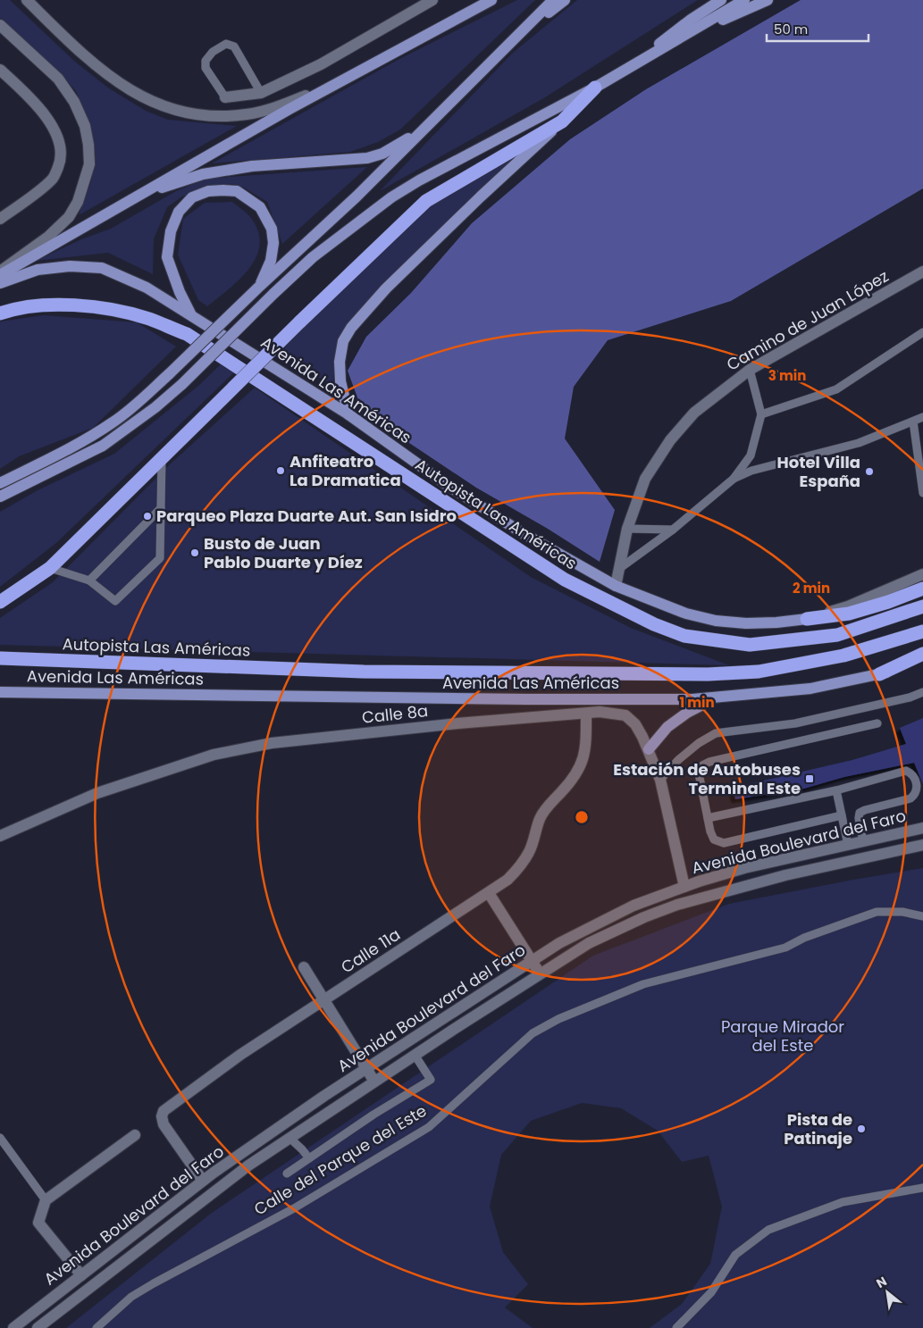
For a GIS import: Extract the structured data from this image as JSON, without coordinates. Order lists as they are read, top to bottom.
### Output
{
  "streets": {
    "highway": ["Autopista Las Américas"],
    "main road": ["Avenida Las Américas"],
    "street": [
      "Camino de Juan López",
      "Calle 8a",
      "Avenida Boulevard del Faro",
      "Calle 11a"
    ],
    "lane": ["Calle del Parque del Este"]
  },
  "crossings": [
    ["Camino de Juan López", "Avenida Las Américas"],
    ["Calle 8a", "Calle 11a"],
    ["Avenida Boulevard del Faro", "Calle 11a"]
  ],
  "parks": ["Parque Mirador del Este"],
  "places": {
    "other": [
      "Anfiteatro La Dramatica",
      "Hotel Villa España",
      "Parqueo Plaza Duarte Aut. San Isidro",
      "Busto de Juan Pablo Duarte y Díez",
      "Pista de Patinaje"
    ],
    "transit": ["Estación de Autobuses Terminal Este"]
  },
  "scale_bar": "50 m",
  "north": "top left",
  "rings": ["3 min", "2 min", "1 min"]
}
